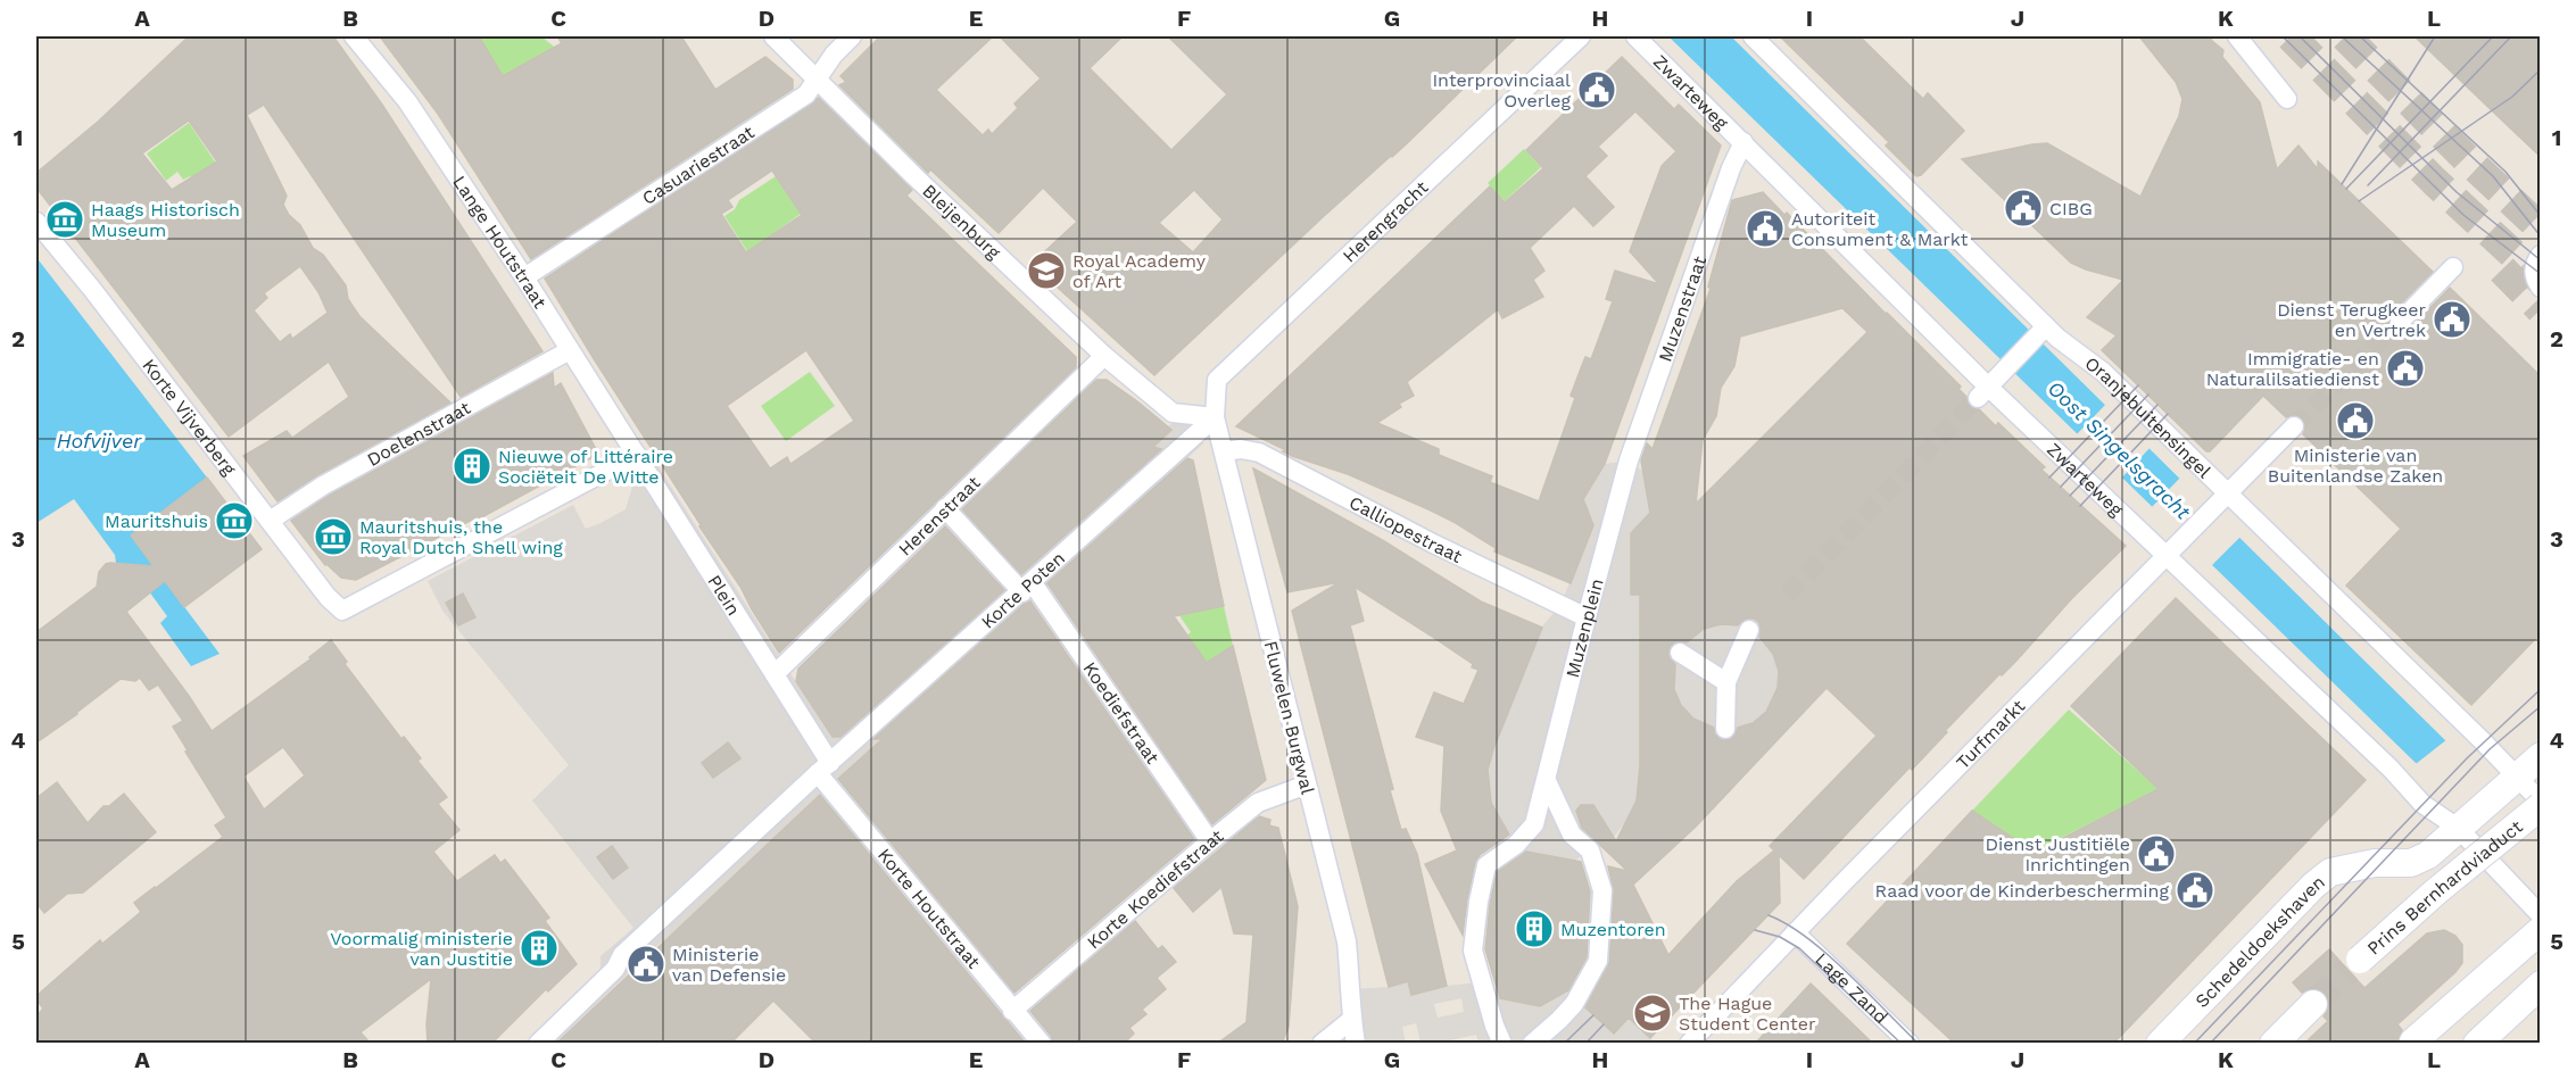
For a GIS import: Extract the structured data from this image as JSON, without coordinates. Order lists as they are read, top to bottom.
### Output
{
  "streets": {
    "street": [
      "Zwarteweg",
      "Casuariestraat",
      "Bleijenburg",
      "Herengracht",
      "Lange Houtstraat",
      "Muzenstraat",
      "Korte Vijverberg",
      "Oranjebuitensingel",
      "Doelenstraat",
      "Herenstraat",
      "Calliopestraat",
      "Korte Poten",
      "Plein",
      "Muzenplein",
      "Koediefstraat",
      "Fluwelen Burgwal",
      "Turfmarkt",
      "Prins Bernhardviaduct",
      "Korte Koediefstraat",
      "Korte Houtstraat",
      "Schedeldoekshaven",
      "Lage Zand"
    ]
  },
  "crossings": [
    ["Zwarteweg", "Muzenstraat"],
    ["Zwarteweg", "Turfmarkt"],
    ["Zwarteweg", "Schedeldoekshaven"],
    ["Casuariestraat", "Bleijenburg"],
    ["Casuariestraat", "Lange Houtstraat"],
    ["Bleijenburg", "Herengracht"],
    ["Bleijenburg", "Herenstraat"],
    ["Bleijenburg", "Korte Poten"],
    ["Bleijenburg", "Fluwelen Burgwal"],
    ["Herengracht", "Korte Poten"],
    ["Herengracht", "Fluwelen Burgwal"],
    ["Lange Houtstraat", "Korte Vijverberg"],
    ["Lange Houtstraat", "Doelenstraat"],
    ["Lange Houtstraat", "Plein"],
    ["Muzenstraat", "Muzenplein"],
    ["Korte Vijverberg", "Doelenstraat"],
    ["Korte Vijverberg", "Plein"],
    ["Oranjebuitensingel", "Turfmarkt"],
    ["Oranjebuitensingel", "Prins Bernhardviaduct"],
    ["Oranjebuitensingel", "Schedeldoekshaven"],
    ["Herenstraat", "Plein"],
    ["Herenstraat", "Koediefstraat"],
    ["Calliopestraat", "Muzenplein"],
    ["Calliopestraat", "Fluwelen Burgwal"],
    ["Korte Poten", "Plein"],
    ["Korte Poten", "Koediefstraat"],
    ["Korte Poten", "Fluwelen Burgwal"],
    ["Korte Poten", "Korte Houtstraat"],
    ["Plein", "Korte Houtstraat"],
    ["Koediefstraat", "Korte Koediefstraat"],
    ["Fluwelen Burgwal", "Korte Koediefstraat"],
    ["Turfmarkt", "Lage Zand"],
    ["Korte Koediefstraat", "Korte Houtstraat"]
  ],
  "water": ["Hofvijver", "Oost Singelsgracht"],
  "places": {
    "public building": [
      "Interprovinciaal Overleg",
      "CIBG",
      "Autoriteit Consument & Markt",
      "Dienst Terugkeer en Vertrek",
      "Immigratie- en Naturalilsatiedienst",
      "Ministerie van Buitenlandse Zaken",
      "Dienst Justitiële Inrichtingen",
      "Raad voor de Kinderbescherming",
      "Ministerie van Defensie"
    ],
    "museum": ["Haags Historisch Museum", "Mauritshuis", "Mauritshuis, the Royal Dutch Shell wing"],
    "school or university": ["Royal Academy of Art", "The Hague Student Center"],
    "building": ["Nieuwe of Littéraire Sociëteit De Witte", "Muzentoren", "Voormalig ministerie van Justitie"]
  },
  "grid": {
    "columns": [
      "A",
      "B",
      "C",
      "D",
      "E",
      "F",
      "G",
      "H",
      "I",
      "J",
      "K",
      "L"
    ],
    "rows": [
      "1",
      "2",
      "3",
      "4",
      "5"
    ]
  }
}
